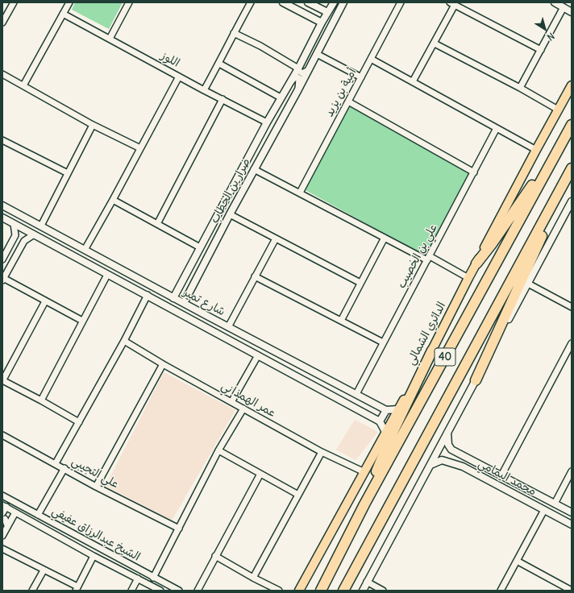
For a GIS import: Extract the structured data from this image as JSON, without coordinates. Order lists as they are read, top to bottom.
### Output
{
  "streets": {
    "highway": ["40"],
    "main road": ["الدائري الشمالي"],
    "street": [
      "اللوز",
      "أمية بن يزيد",
      "ضرار بن الخطاب",
      "علي بن الخصيب",
      "شارع تمير",
      "عمر الهمذاني",
      "علي التجيبي",
      "محمد اليمامي",
      "الشيخ عبدالرزاق عفيفي"
    ]
  },
  "crossings": [
    ["اللوز", "ضرار بن الخطاب"],
    ["ضرار بن الخطاب", "شارع تمير"],
    ["علي بن الخصيب", "شارع تمير"],
    ["الدائري الشمالي", "عمر الهمذاني"]
  ],
  "north": "bottom right"
}
